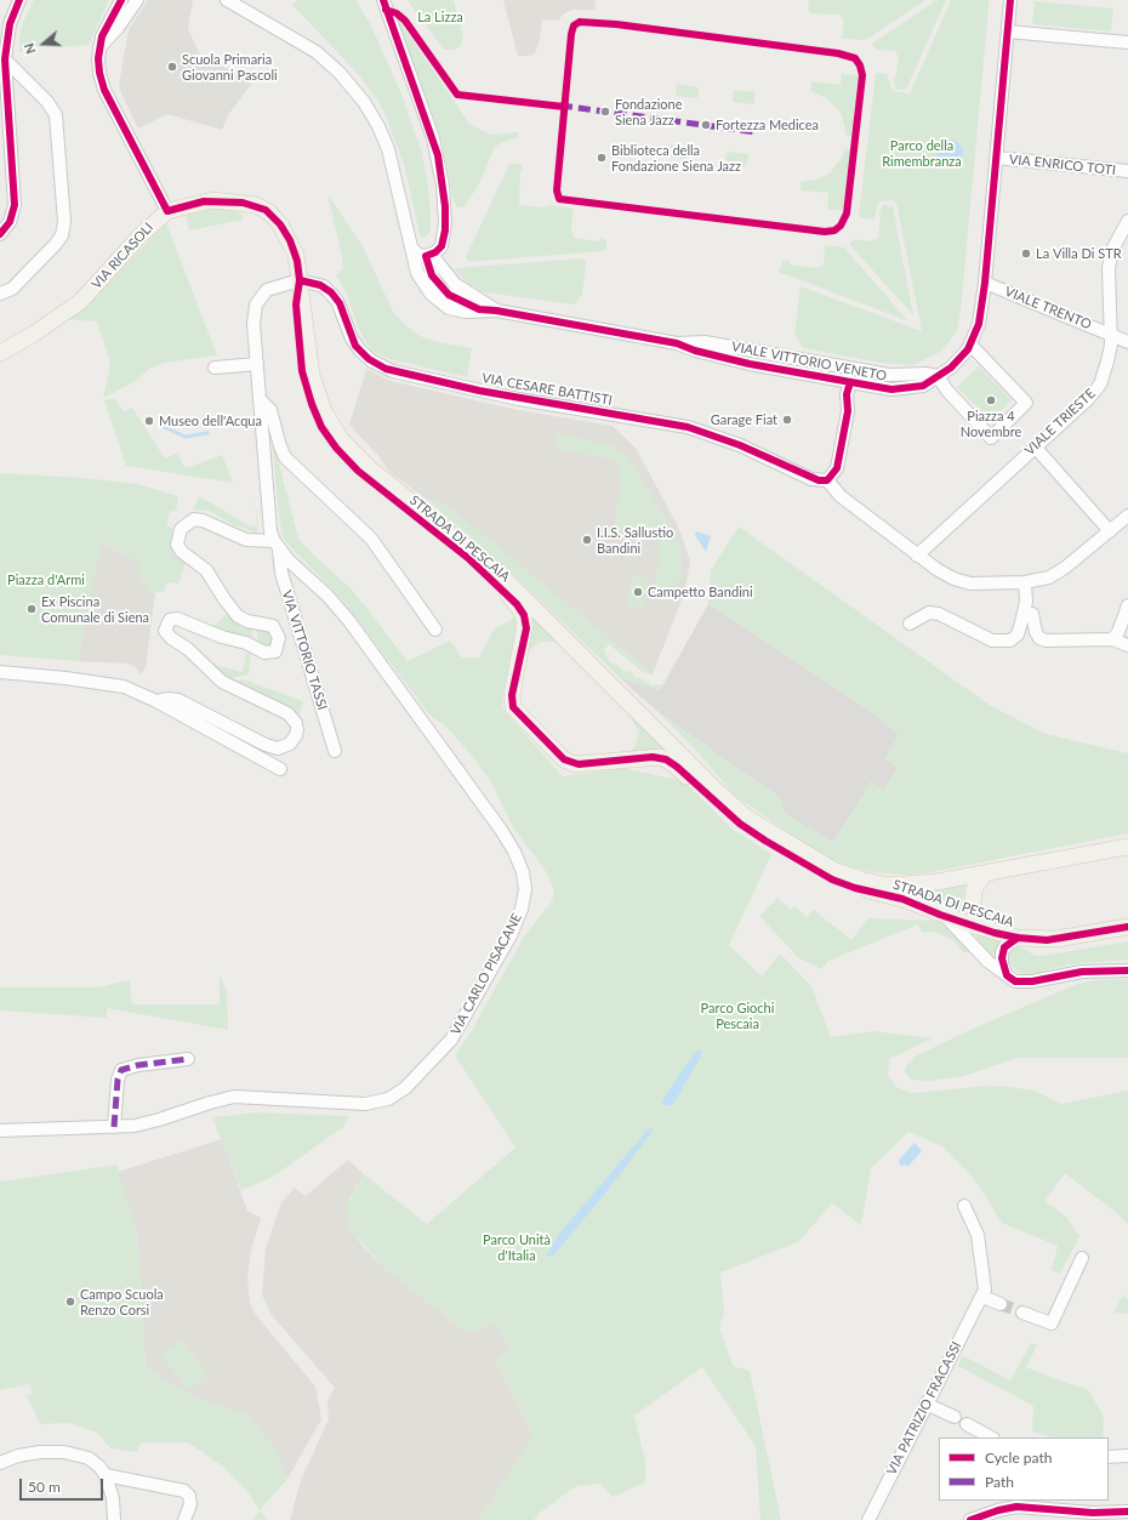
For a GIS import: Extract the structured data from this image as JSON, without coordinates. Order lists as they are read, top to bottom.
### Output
{
  "streets": {
    "main road": ["VIA RICASOLI", "STRADA DI PESCAIA"],
    "street": [
      "VIA ENRICO TOTI",
      "VIALE TRENTO",
      "VIALE VITTORIO VENETO",
      "VIA CESARE BATTISTI",
      "VIALE TRIESTE",
      "VIA VITTORIO TASSI",
      "VIA CARLO PISACANE",
      "VIA PATRIZIO FRACASSI"
    ]
  },
  "crossings": [
    ["VIA ENRICO TOTI", "VIALE VITTORIO VENETO"],
    ["VIA RICASOLI", "VIA CESARE BATTISTI"],
    ["VIA RICASOLI", "STRADA DI PESCAIA"],
    ["VIA RICASOLI", "VIA VITTORIO TASSI"],
    ["VIALE TRENTO", "VIALE VITTORIO VENETO"],
    ["VIALE TRENTO", "VIALE TRIESTE"],
    ["VIA CESARE BATTISTI", "STRADA DI PESCAIA"],
    ["VIA CESARE BATTISTI", "VIA VITTORIO TASSI"],
    ["STRADA DI PESCAIA", "VIA VITTORIO TASSI"],
    ["VIA VITTORIO TASSI", "VIA CARLO PISACANE"]
  ],
  "parks": [
    "La Lizza",
    "Parco della Rimembranza",
    "Piazza d'Armi",
    "Parco Giochi Pescaia",
    "Parco Unità d'Italia"
  ],
  "places": [
    "Scuola Primaria Giovanni Pascoli",
    "Fondazione Siena Jazz",
    "Fortezza Medicea",
    "Biblioteca della Fondazione Siena Jazz",
    "La Villa Di STR",
    "Piazza 4 Novembre",
    "Garage Fiat",
    "Museo dell'Acqua",
    "I.I.S. Sallustio Bandini",
    "Campetto Bandini",
    "Ex Piscina Comunale di Siena",
    "Campo Scuola Renzo Corsi"
  ],
  "legend": ["Cycle path", "Path"],
  "scale_bar": "50 m",
  "north": "left"
}
